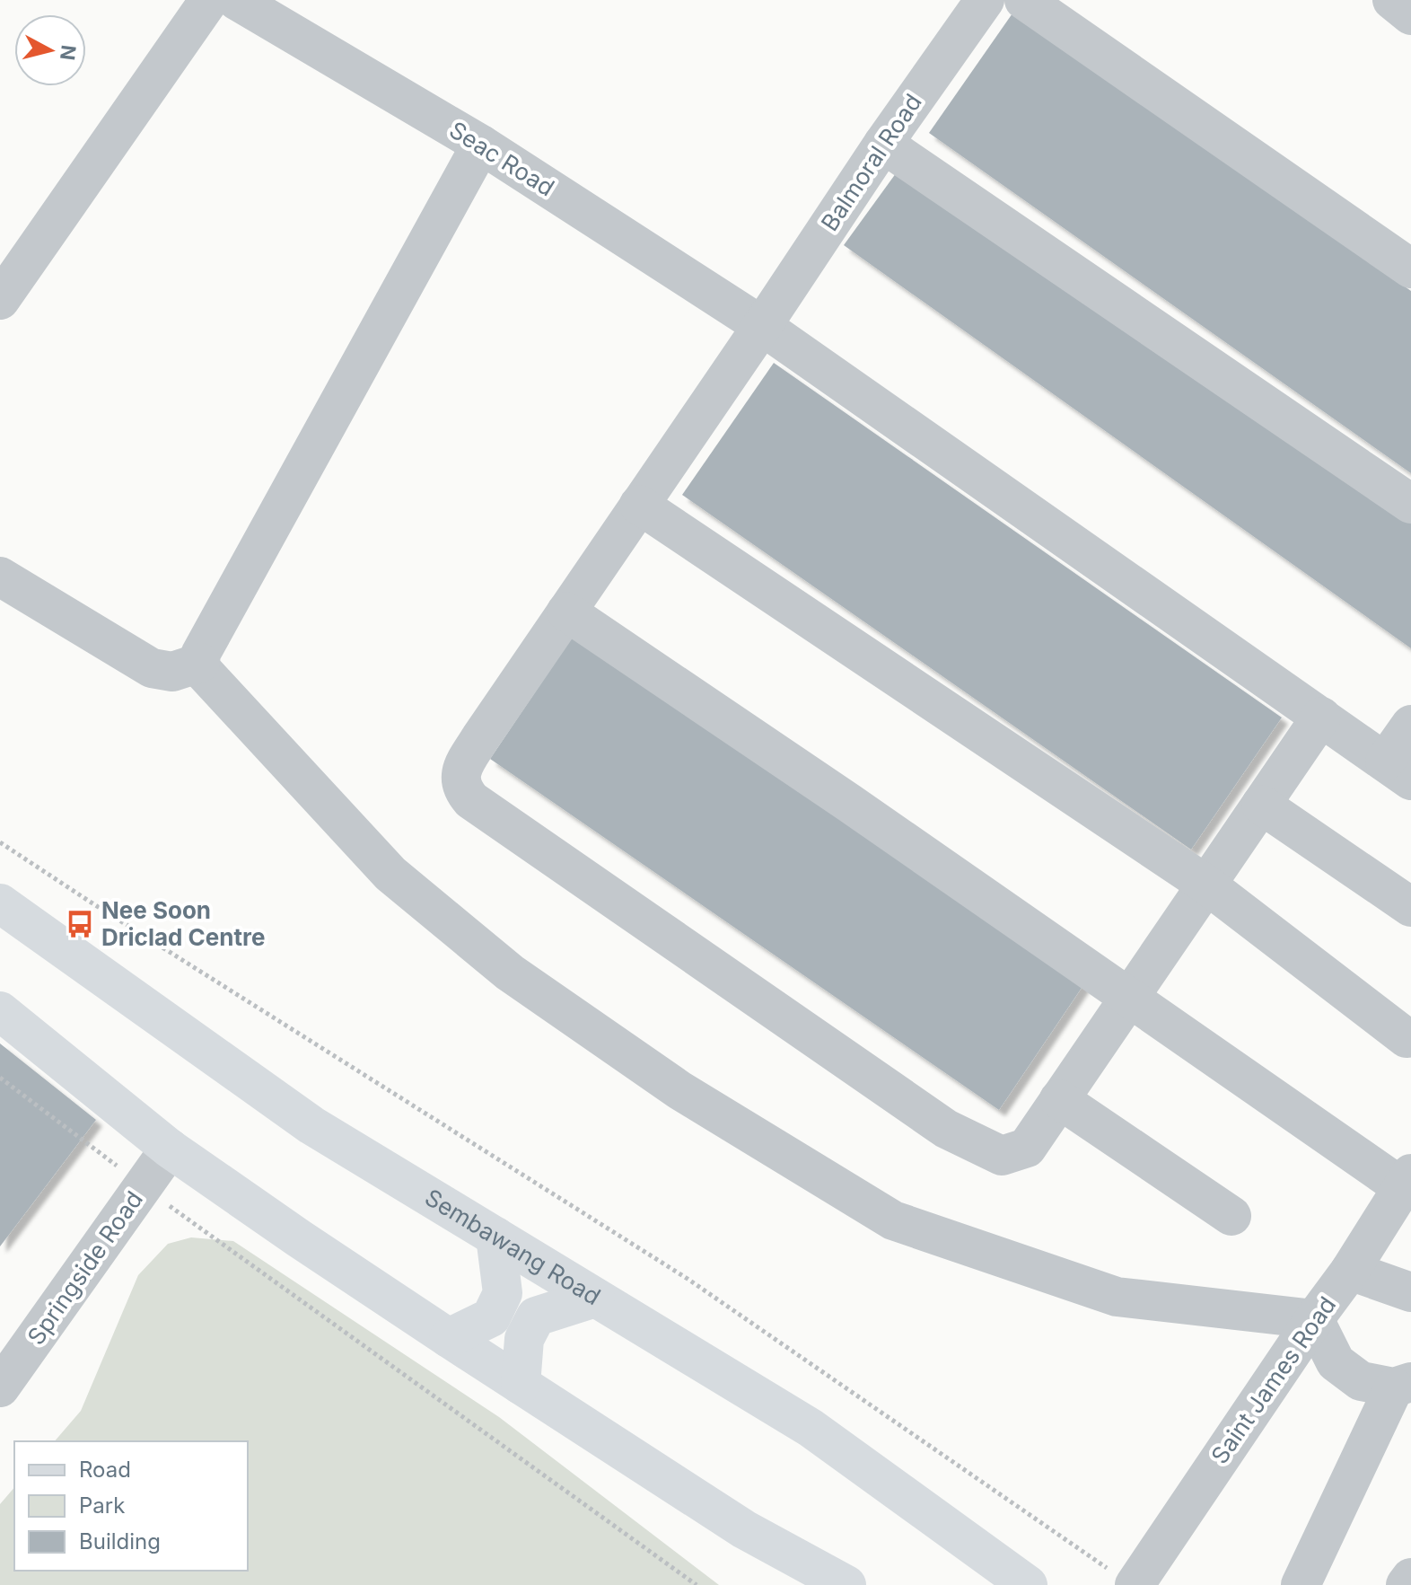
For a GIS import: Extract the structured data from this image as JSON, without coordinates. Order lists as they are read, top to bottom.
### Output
{
  "streets": {
    "main road": ["Sembawang Road"],
    "street": [
      "Seac Road",
      "Balmoral Road",
      "Springside Road",
      "Saint James Road"
    ]
  },
  "crossings": [
    ["Seac Road", "Balmoral Road"]
  ],
  "places": {
    "bus stop": ["Nee Soon Driclad Centre"]
  },
  "legend": ["Road", "Park", "Building"],
  "north": "right"
}
